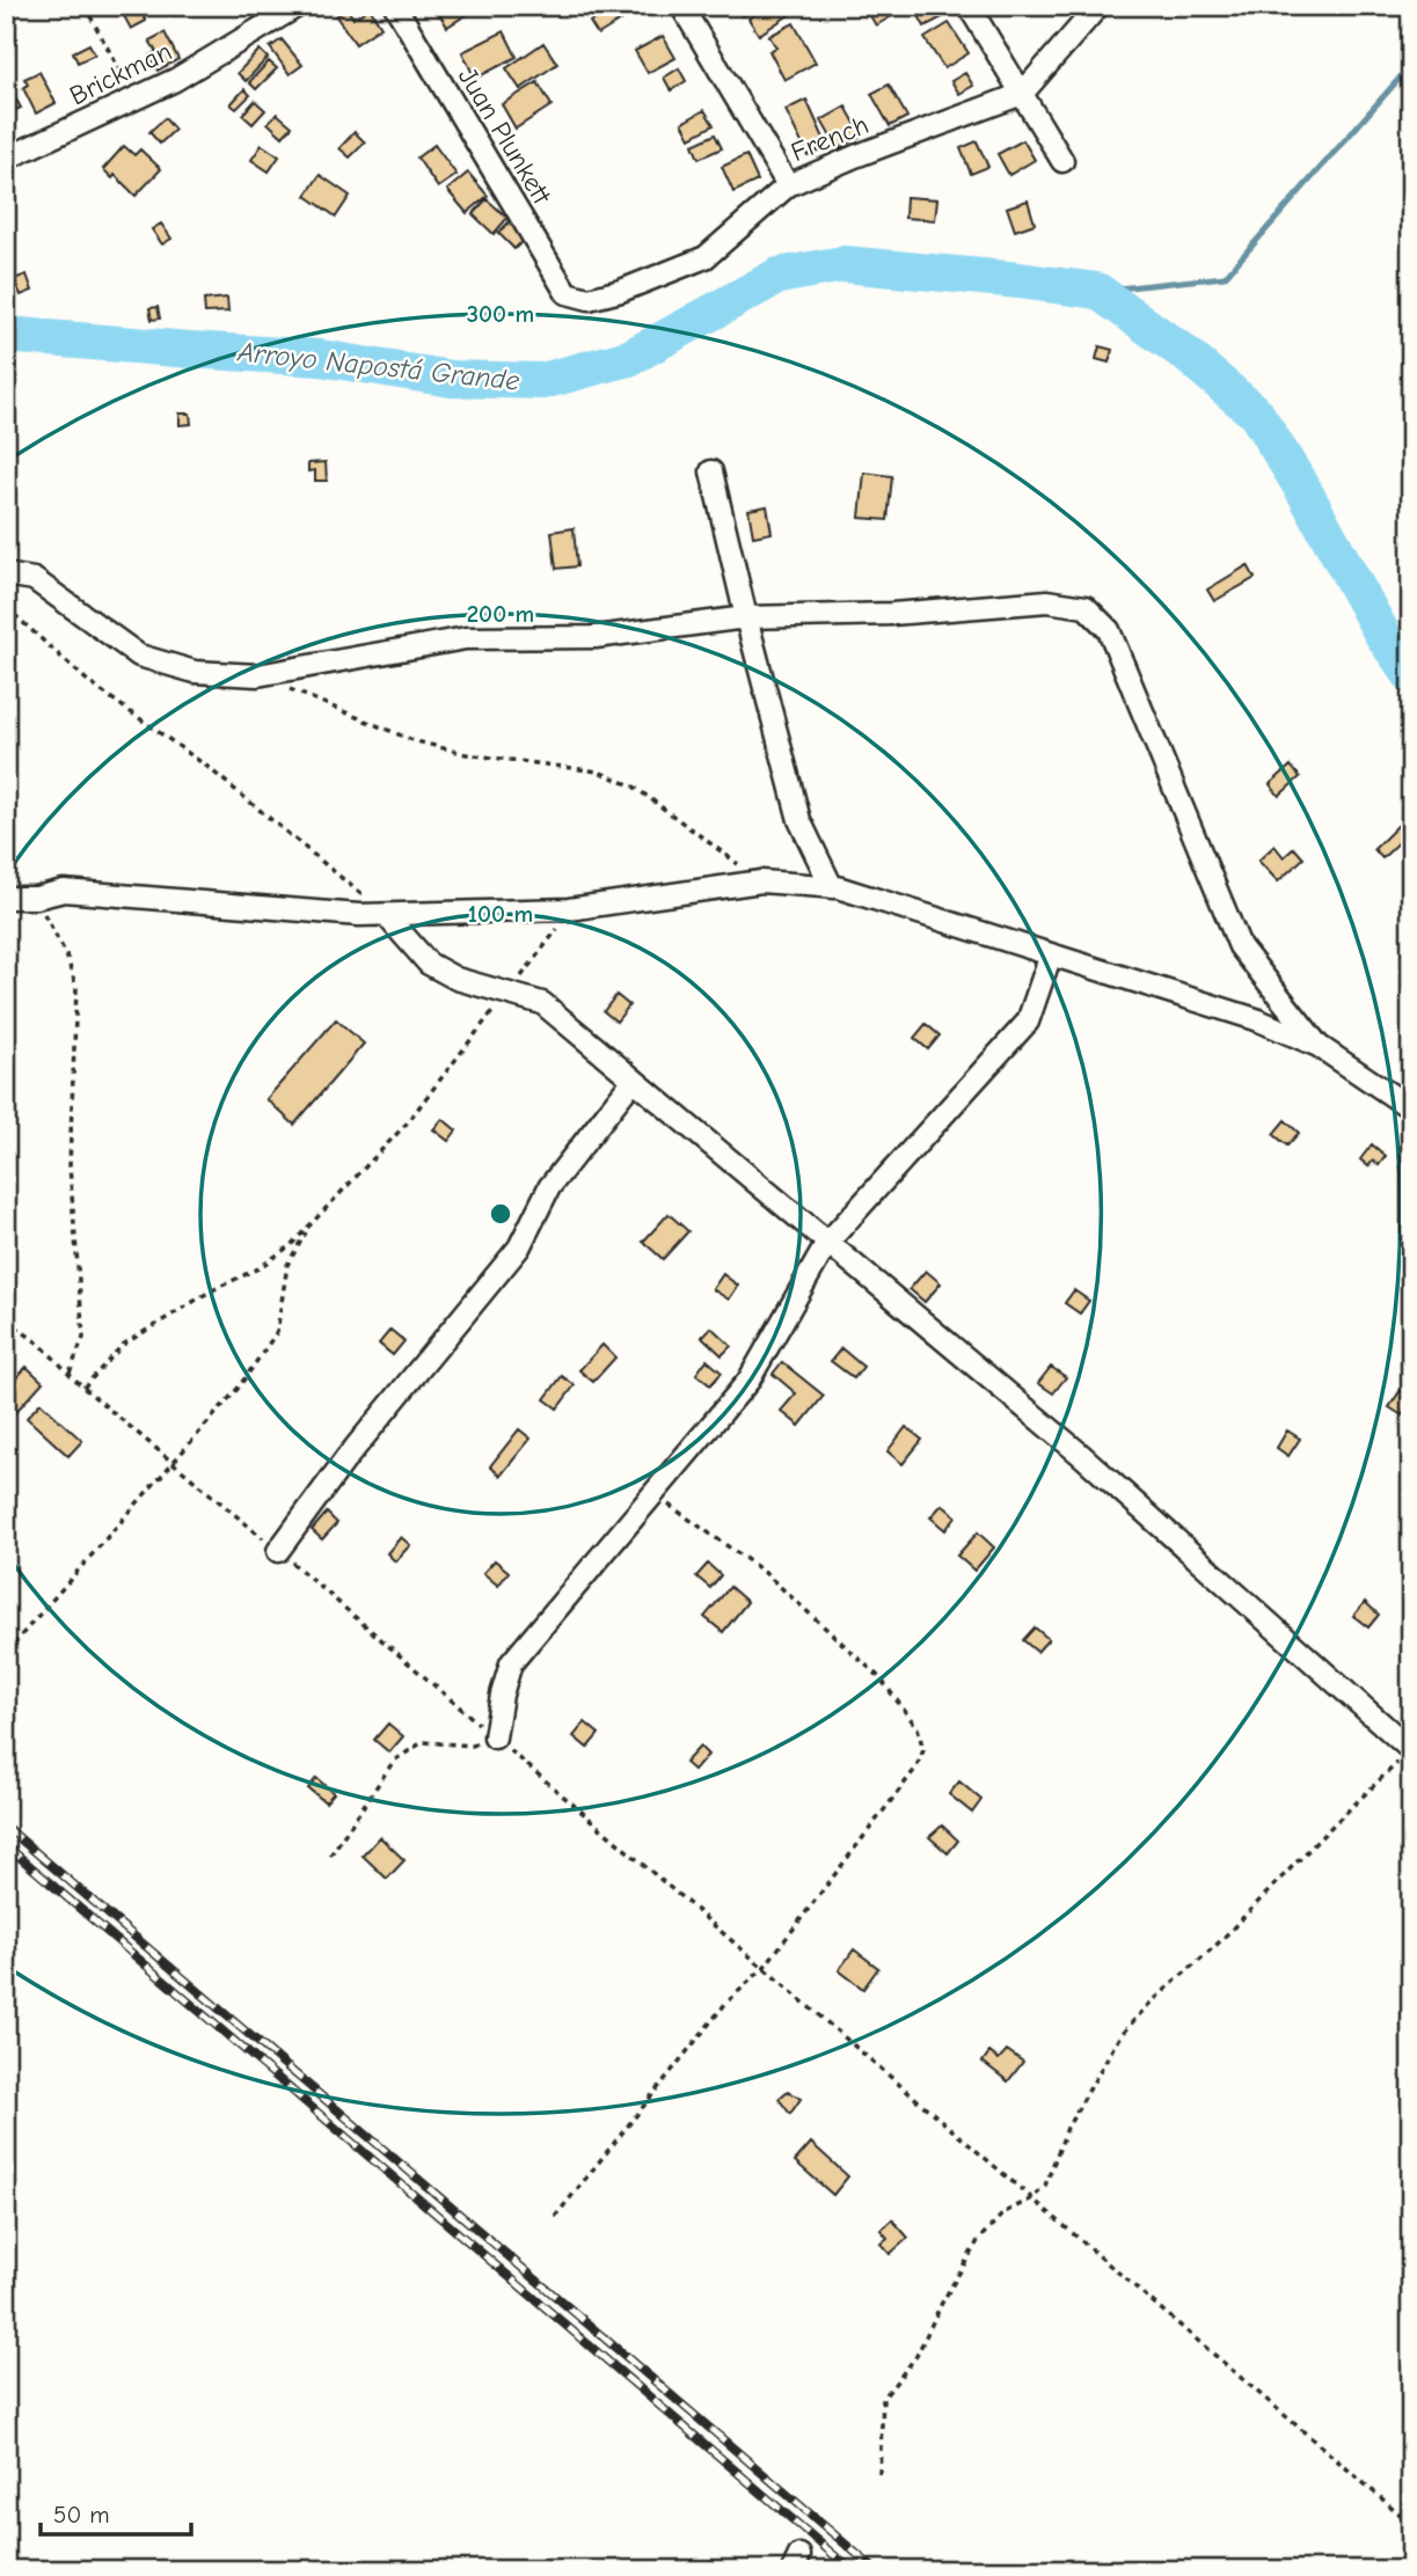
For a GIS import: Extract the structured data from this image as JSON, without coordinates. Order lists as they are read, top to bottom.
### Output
{
  "streets": {
    "street": ["Brickman", "Juan Plunkett", "French"]
  },
  "crossings": [
    ["Juan Plunkett", "French"]
  ],
  "water": ["Arroyo Napostá Grande"],
  "scale_bar": "50 m",
  "rings": ["300 m", "200 m", "100 m"]
}
